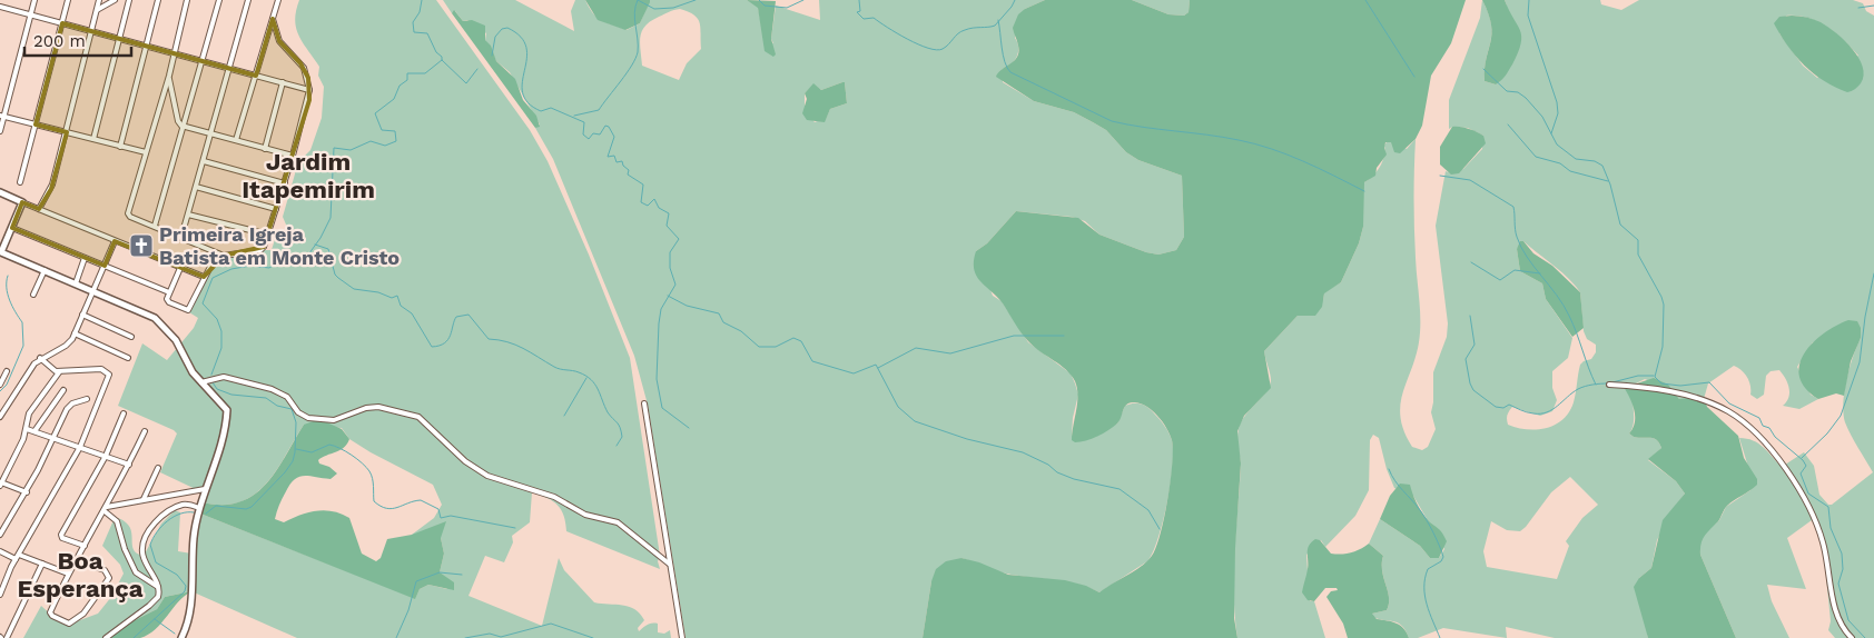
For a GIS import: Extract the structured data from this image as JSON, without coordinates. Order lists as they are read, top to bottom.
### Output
{
  "districts": ["Jardim Itapemirim", "Boa Esperança"],
  "places": {
    "church": ["Primeira Igreja Batista em Monte Cristo"]
  },
  "scale_bar": "200 m"
}
